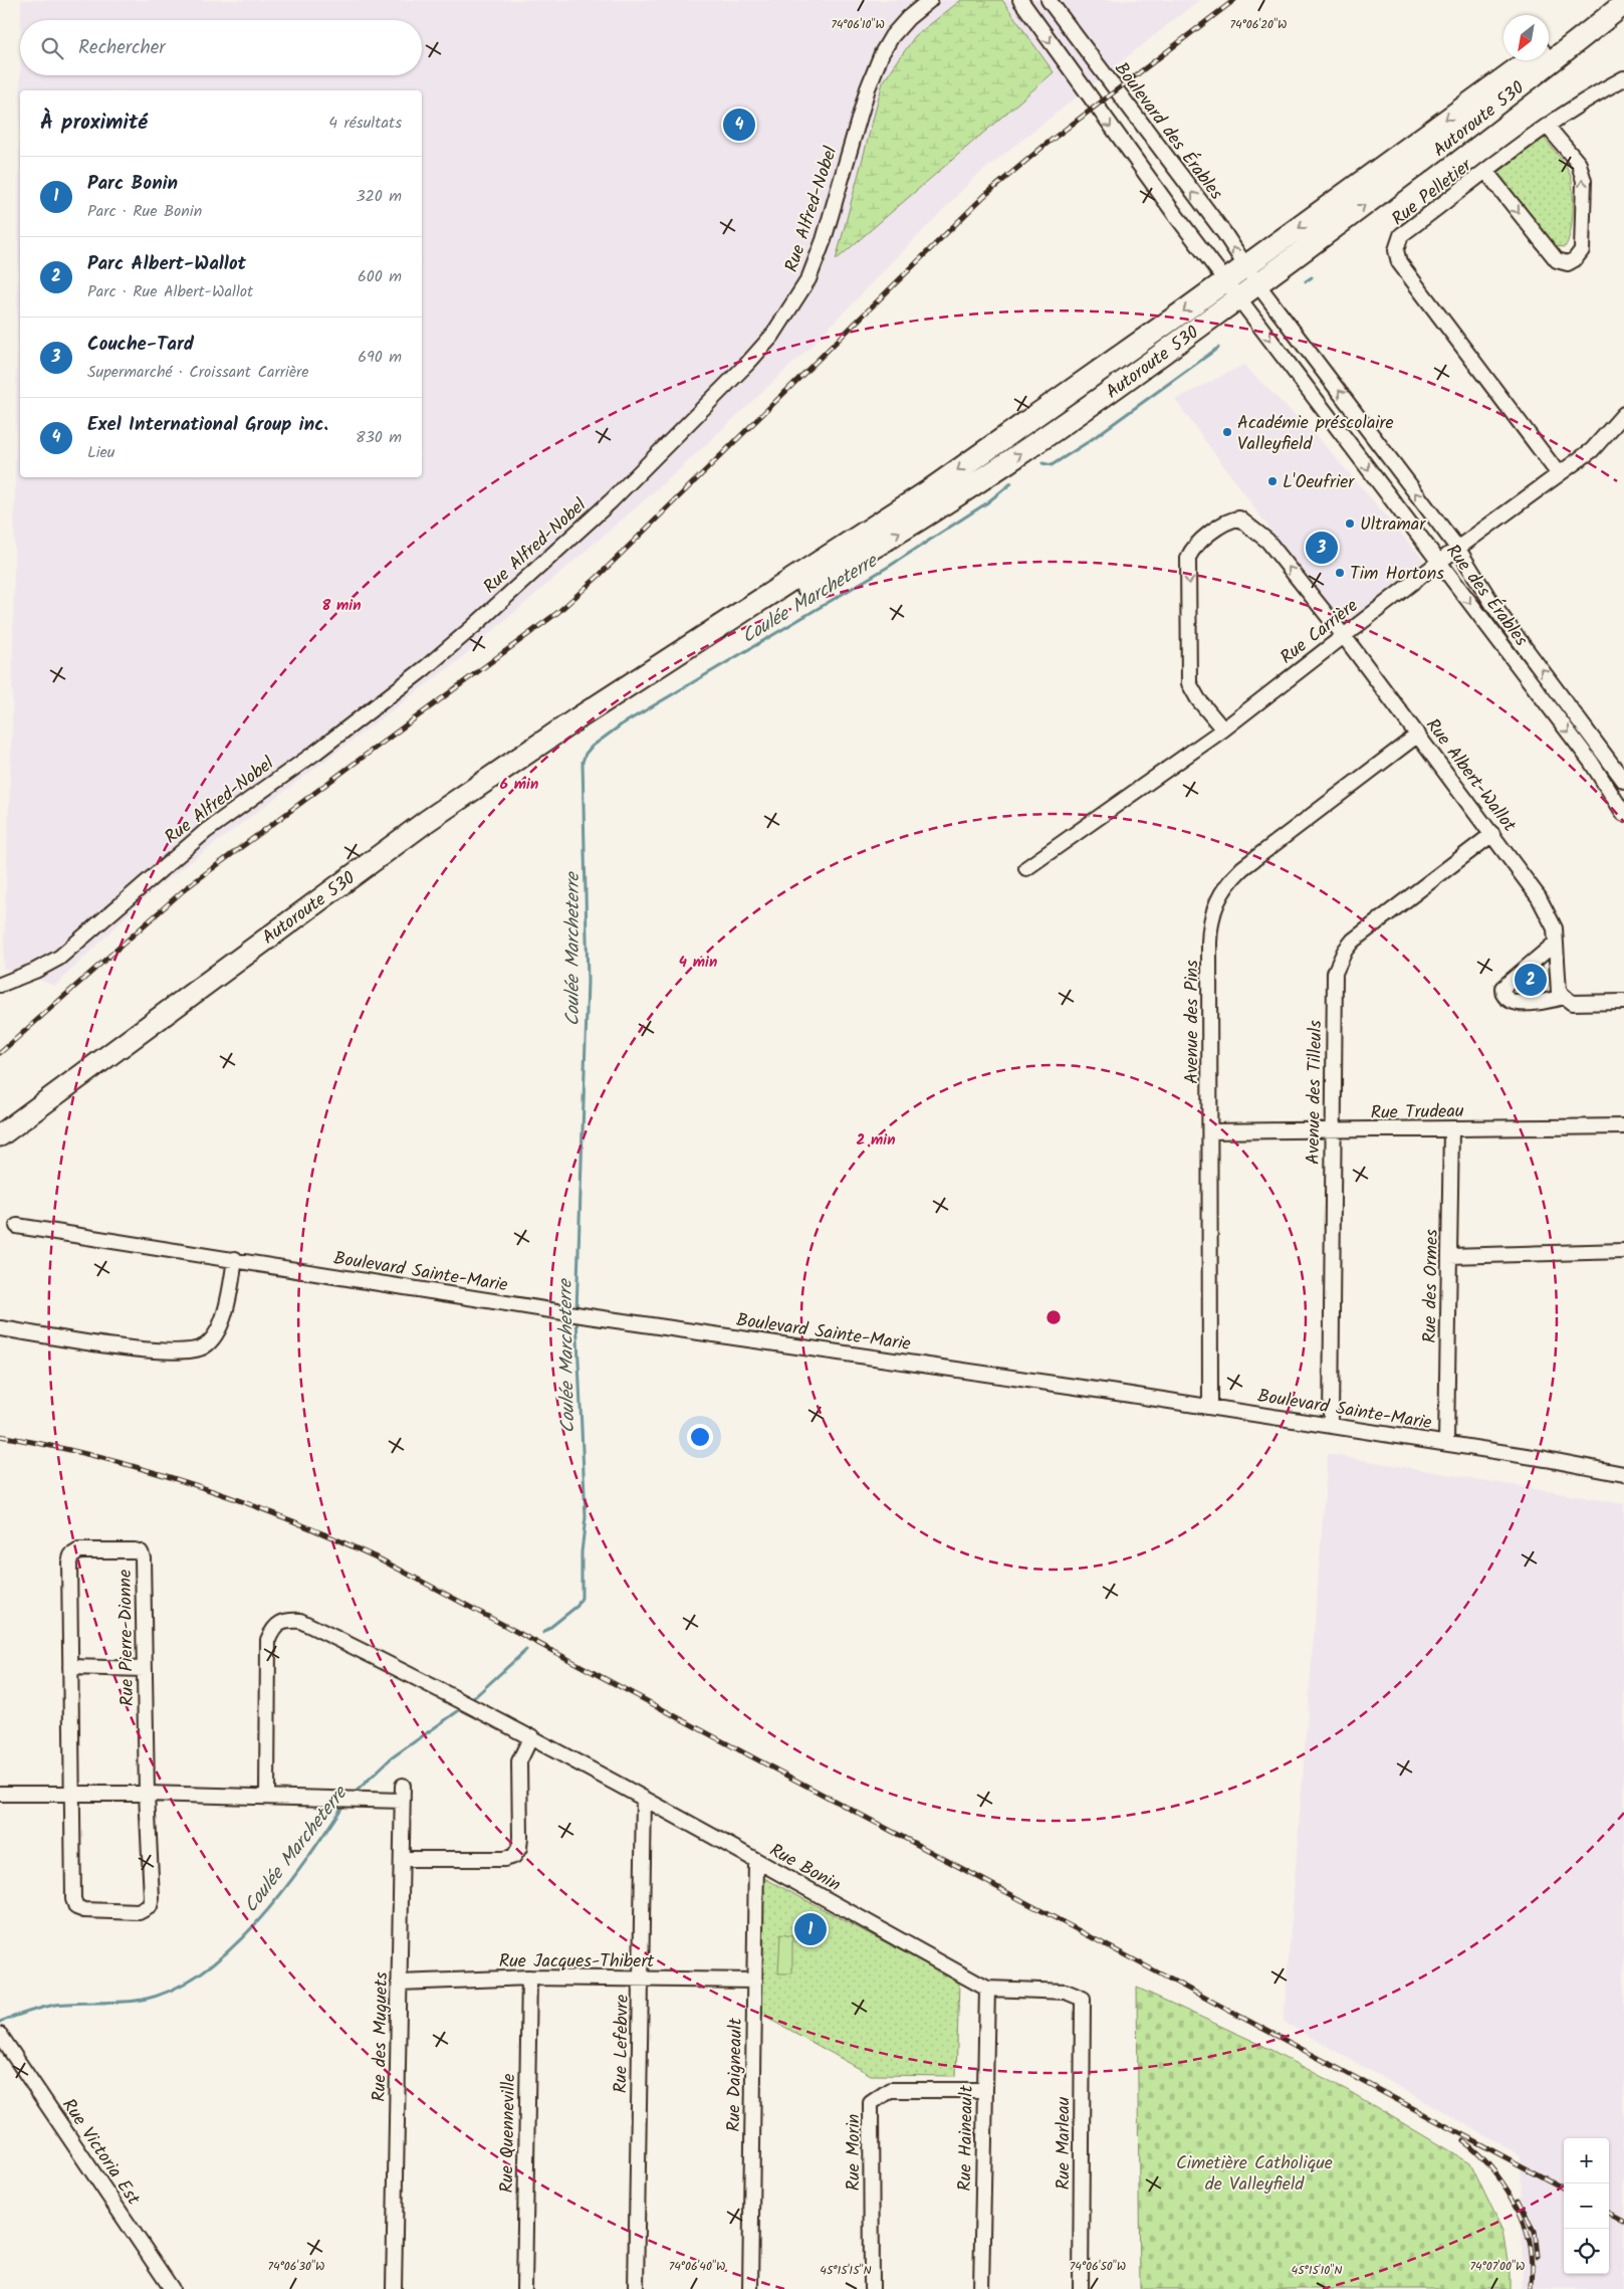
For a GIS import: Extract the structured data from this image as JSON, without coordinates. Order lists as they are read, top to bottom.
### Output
{
  "streets": {
    "highway": ["Autoroute 530"],
    "street": [
      "Boulevard des Érables",
      "Rue Pelletier",
      "Rue Alfred-Nobel",
      "Rue des Érables",
      "Rue Carrière",
      "Rue Albert-Wallot",
      "Avenue des Pins",
      "Avenue des Tilleuls",
      "Rue Trudeau",
      "Boulevard Sainte-Marie",
      "Rue des Ormes",
      "Rue Pierre-Dionne",
      "Rue Bonin",
      "Rue Jacques-Thibert",
      "Rue des Muguets",
      "Rue Lefebvre",
      "Rue Daigneault",
      "Rue Quenneville",
      "Rue Haineault",
      "Rue Marleau",
      "Rue Victoria Est",
      "Rue Morin"
    ]
  },
  "crossings": [
    ["Autoroute 530", "Boulevard des Érables"],
    ["Autoroute 530", "Rue des Érables"],
    ["Boulevard des Érables", "Rue des Érables"],
    ["Rue Pelletier", "Rue Carrière"],
    ["Rue des Érables", "Rue Carrière"],
    ["Rue Carrière", "Rue Albert-Wallot"],
    ["Rue Albert-Wallot", "Avenue des Pins"],
    ["Rue Albert-Wallot", "Avenue des Tilleuls"],
    ["Avenue des Pins", "Rue Trudeau"],
    ["Avenue des Pins", "Boulevard Sainte-Marie"],
    ["Avenue des Tilleuls", "Rue Trudeau"],
    ["Avenue des Tilleuls", "Boulevard Sainte-Marie"],
    ["Rue Trudeau", "Rue des Ormes"],
    ["Boulevard Sainte-Marie", "Rue des Ormes"],
    ["Rue Bonin", "Rue Lefebvre"],
    ["Rue Bonin", "Rue Daigneault"],
    ["Rue Bonin", "Rue Haineault"],
    ["Rue Bonin", "Rue Marleau"],
    ["Rue Jacques-Thibert", "Rue des Muguets"],
    ["Rue Jacques-Thibert", "Rue Lefebvre"],
    ["Rue Jacques-Thibert", "Rue Daigneault"],
    ["Rue Jacques-Thibert", "Rue Quenneville"],
    ["Rue Haineault", "Rue Morin"]
  ],
  "water": ["Coulée Marcheterre"],
  "parks": ["Cimetière Catholique de Valleyfield"],
  "places": [
    "Académie préscolaire Valleyfield",
    "L'Oeufrier",
    "Ultramar",
    "Tim Hortons"
  ],
  "north": "bottom left",
  "page": {
    "search": "Rechercher",
    "heading": ["À proximité", "4 résultats"],
    "pins": [
      "4",
      "3",
      "2",
      "1"
    ],
    "list": [
      {
        "mark": "1",
        "name": "Parc Bonin",
        "note": "Parc · Rue Bonin",
        "value": "320 m"
      },
      {
        "mark": "2",
        "name": "Parc Albert-Wallot",
        "note": "Parc · Rue Albert-Wallot",
        "value": "600 m"
      },
      {
        "mark": "3",
        "name": "Couche-Tard",
        "note": "Supermarché · Croissant Carrière",
        "value": "690 m"
      },
      {
        "mark": "4",
        "name": "Exel International Group inc.",
        "note": "Lieu",
        "value": "830 m"
      }
    ],
    "map_buttons": ["+", "−"]
  },
  "coordinates": [
    "74°06'10\"W",
    "74°06'20\"W",
    "74°06'30\"W",
    "74°06'40\"W",
    "74°06'50\"W",
    "74°07'00\"W",
    "45°15'15\"N",
    "45°15'10\"N"
  ],
  "rings": [
    "8 min",
    "6 min",
    "4 min",
    "2 min"
  ]
}
